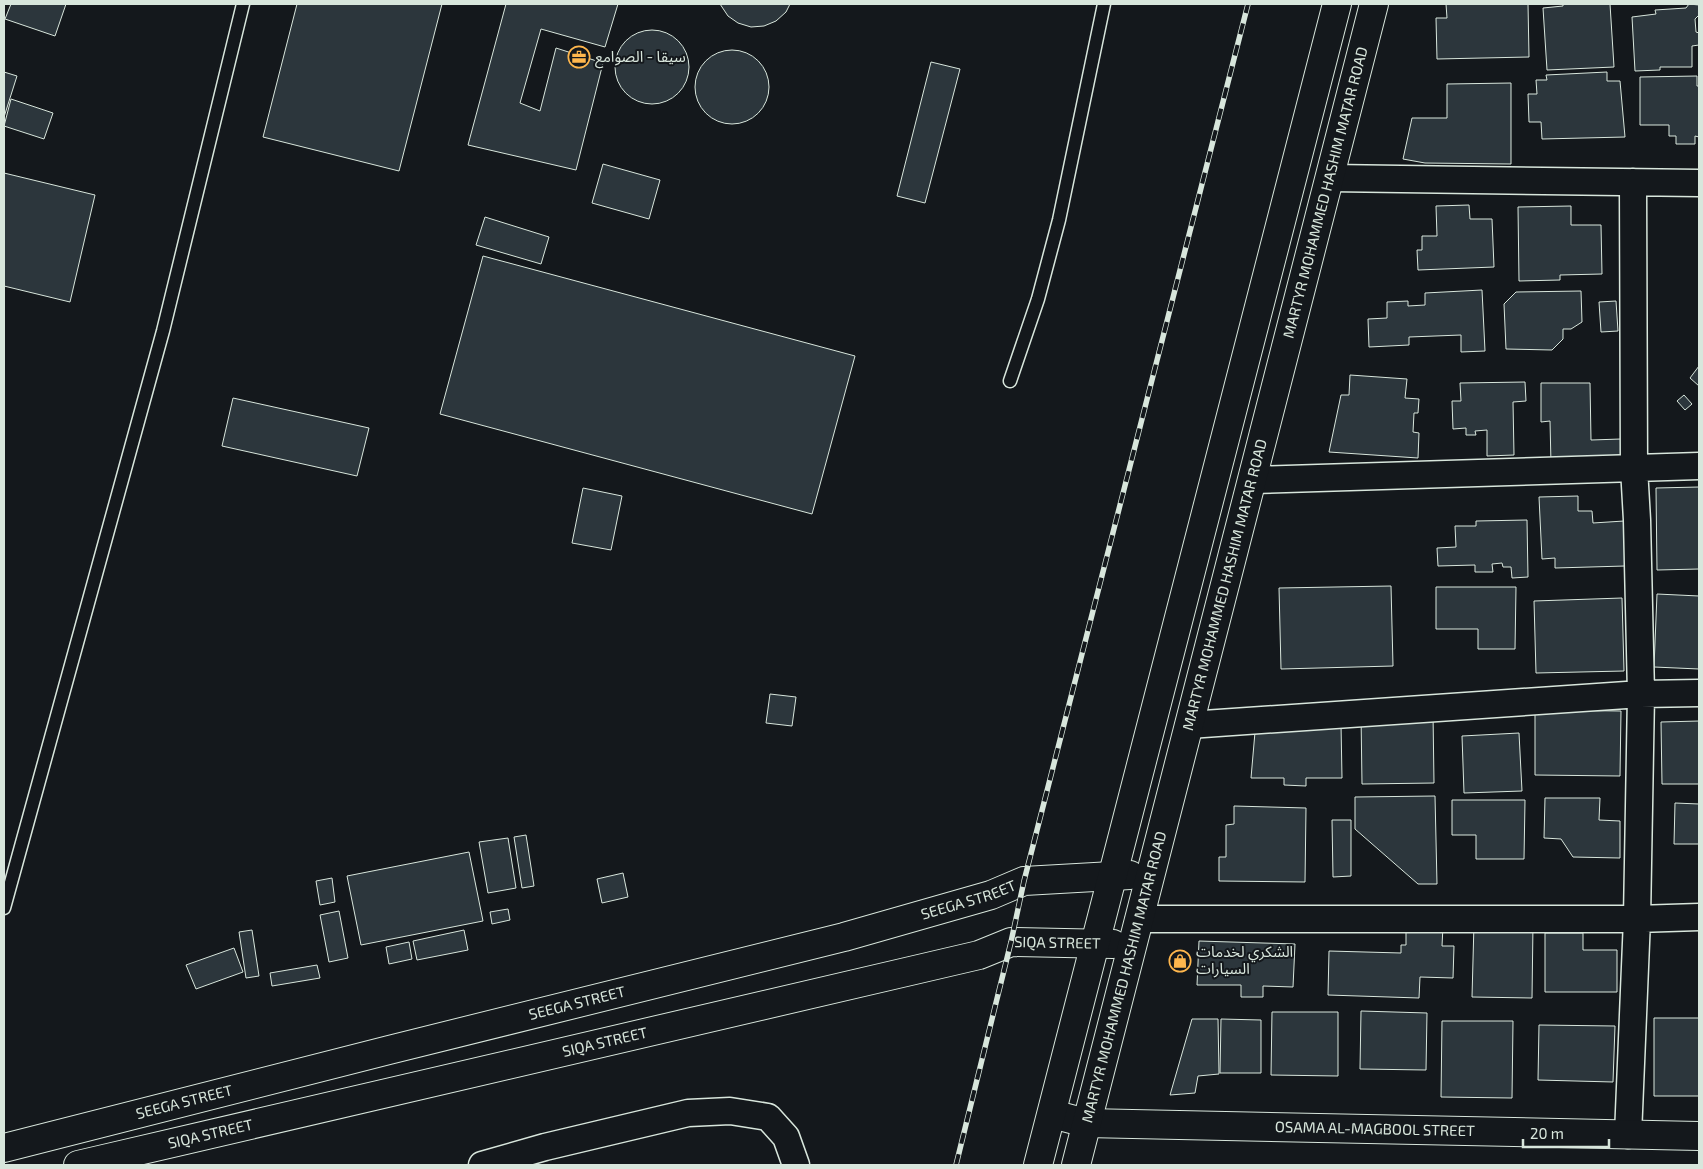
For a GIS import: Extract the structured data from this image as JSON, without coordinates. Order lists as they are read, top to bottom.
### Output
{
  "streets": {
    "main road": [
      "MARTYR MOHAMMED HASHIM MATAR ROAD",
      "SEEGA STREET",
      "SIQA STREET",
      "OSAMA AL-MAGBOOL STREET"
    ]
  },
  "crossings": [
    ["MARTYR MOHAMMED HASHIM MATAR ROAD", "SEEGA STREET"],
    ["MARTYR MOHAMMED HASHIM MATAR ROAD", "SIQA STREET"],
    ["MARTYR MOHAMMED HASHIM MATAR ROAD", "OSAMA AL-MAGBOOL STREET"]
  ],
  "places": {
    "office": ["سيقا - الصوامع"],
    "shop": ["الشكري لخدمات السيارات"]
  },
  "scale_bar": "20 m"
}
